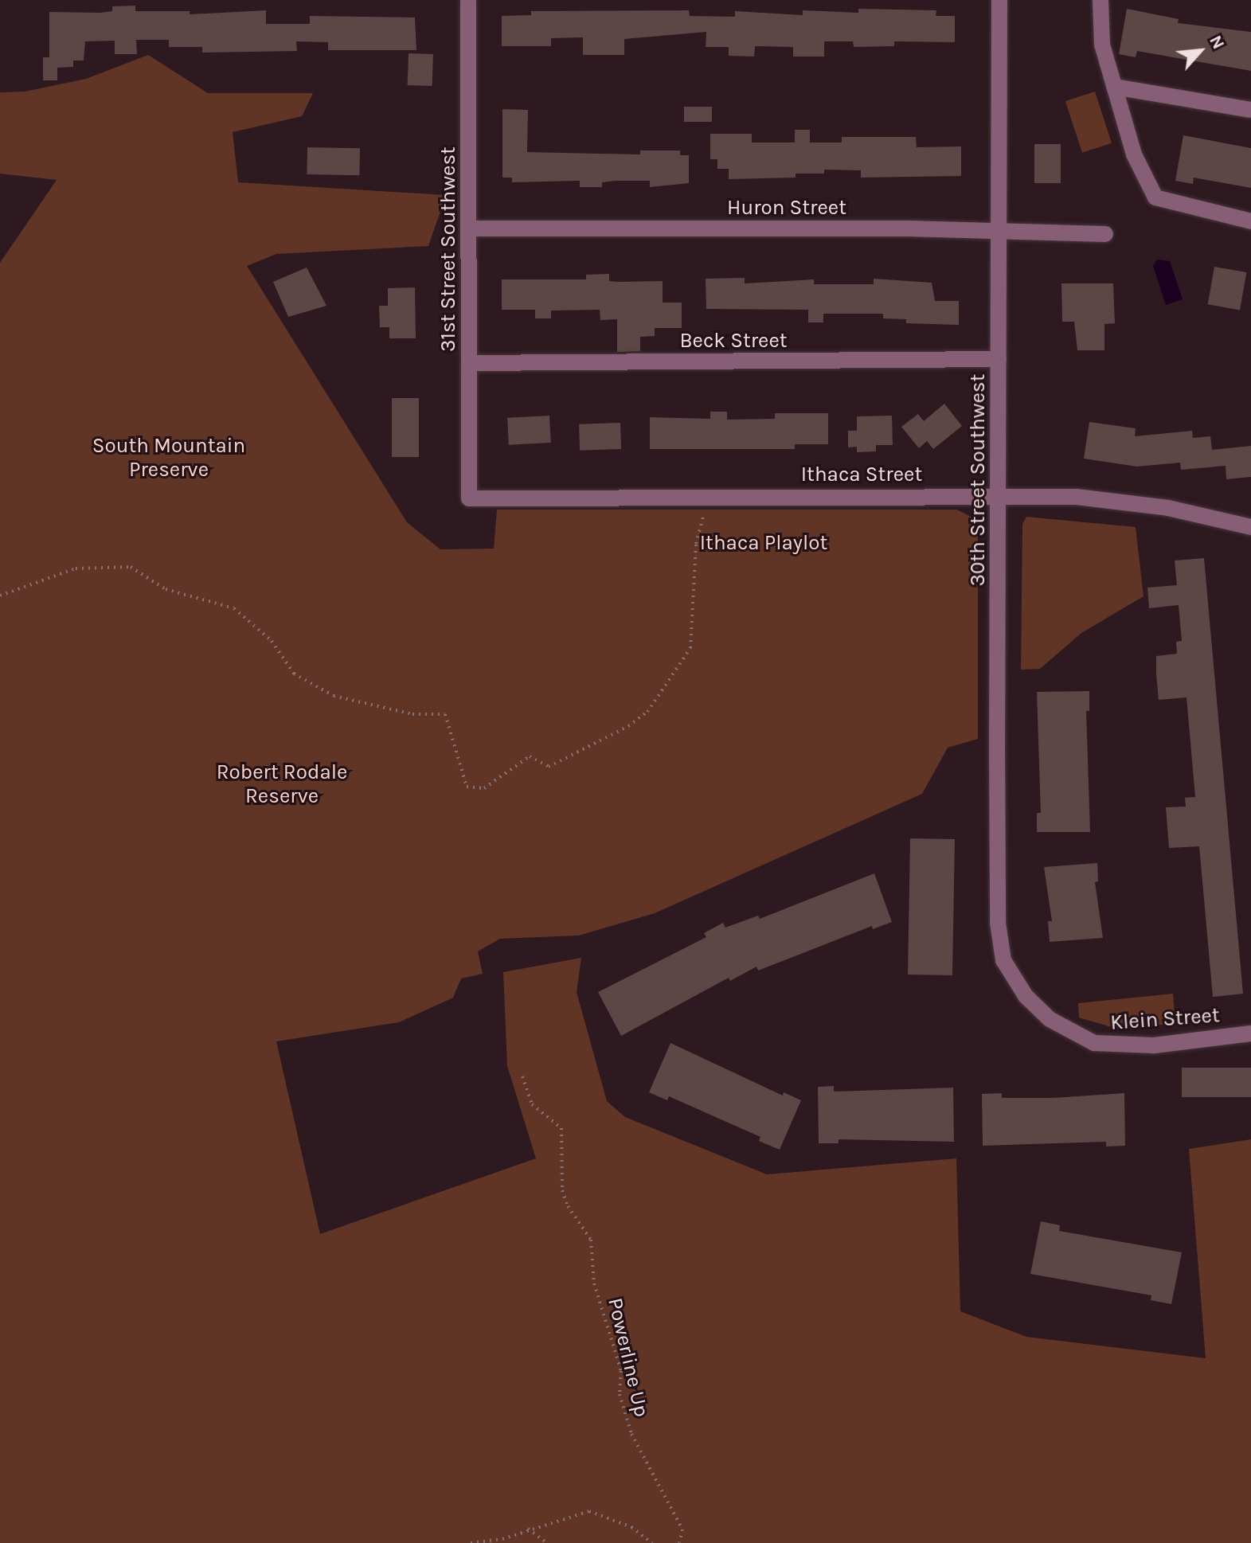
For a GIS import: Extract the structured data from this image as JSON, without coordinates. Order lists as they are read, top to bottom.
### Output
{
  "streets": {
    "street": [
      "Huron Street",
      "31st Street Southwest",
      "Beck Street",
      "Ithaca Street",
      "30th Street Southwest",
      "Klein Street"
    ],
    "path": ["Powerline Up"]
  },
  "crossings": [
    ["Huron Street", "31st Street Southwest"],
    ["Huron Street", "30th Street Southwest"],
    ["31st Street Southwest", "Beck Street"],
    ["31st Street Southwest", "Ithaca Street"],
    ["Beck Street", "30th Street Southwest"],
    ["Ithaca Street", "30th Street Southwest"],
    ["30th Street Southwest", "Klein Street"]
  ],
  "parks": ["South Mountain Preserve", "Ithaca Playlot", "Robert Rodale Reserve"],
  "north": "top right"
}
